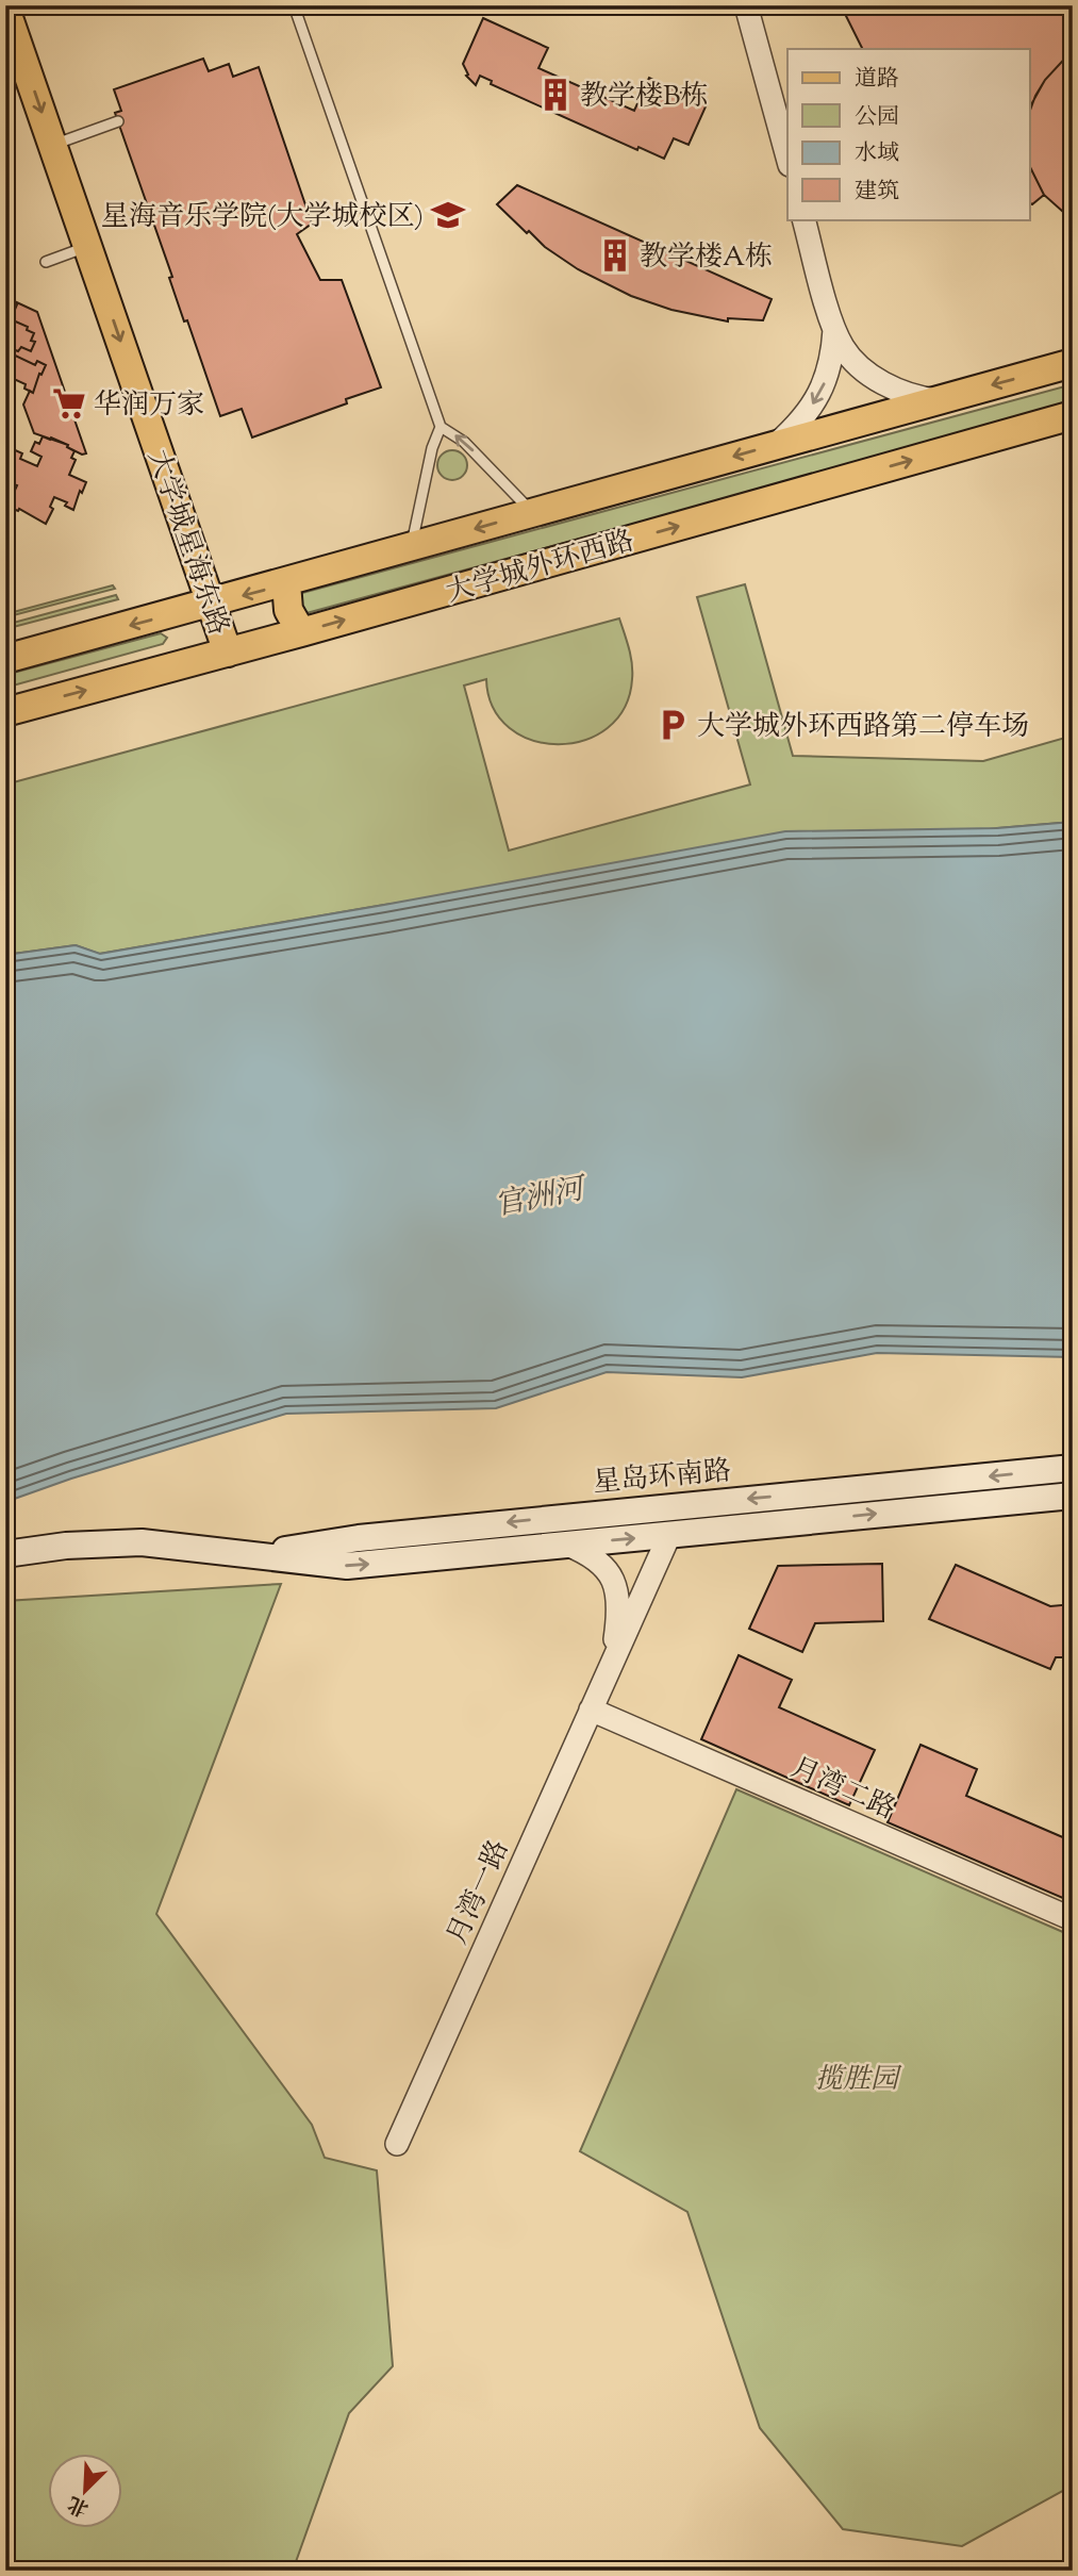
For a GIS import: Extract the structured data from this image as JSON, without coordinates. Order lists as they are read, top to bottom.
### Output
{
  "streets": {
    "main road": ["大学城星海东路", "大学城外环西路", "星岛环南路"],
    "street": ["月湾二路", "月湾一路"]
  },
  "crossings": [
    ["大学城星海东路", "大学城外环西路"],
    ["星岛环南路", "月湾一路"],
    ["月湾二路", "月湾一路"]
  ],
  "one_way": ["大学城星海东路"],
  "water": ["官洲河"],
  "parks": ["揽胜园"],
  "places": {
    "building": ["教学楼B栋", "教学楼A栋"],
    "school or university": ["星海音乐学院(大学城校区)"],
    "supermarket": ["华润万家"],
    "parking": ["大学城外环西路第二停车场"]
  },
  "legend": [
    "道路",
    "公园",
    "水域",
    "建筑"
  ],
  "north": "bottom left"
}
